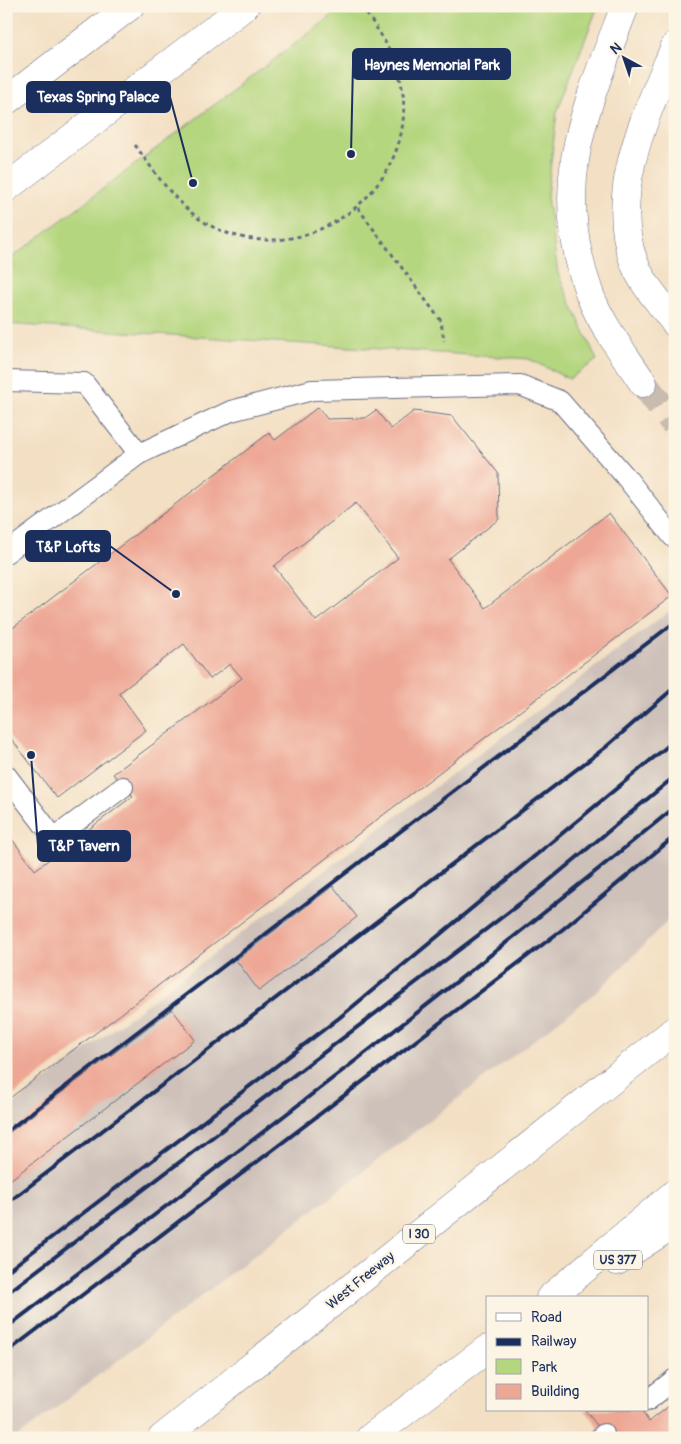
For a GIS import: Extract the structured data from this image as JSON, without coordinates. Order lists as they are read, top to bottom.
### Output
{
  "streets": {
    "main road": ["I 30", "US 377", "West Freeway"]
  },
  "places": [
    "Haynes Memorial Park",
    "Texas Spring Palace",
    "T&P Lofts",
    "T&P Tavern"
  ],
  "legend": [
    "Road",
    "Railway",
    "Park",
    "Building"
  ],
  "north": "top left"
}
